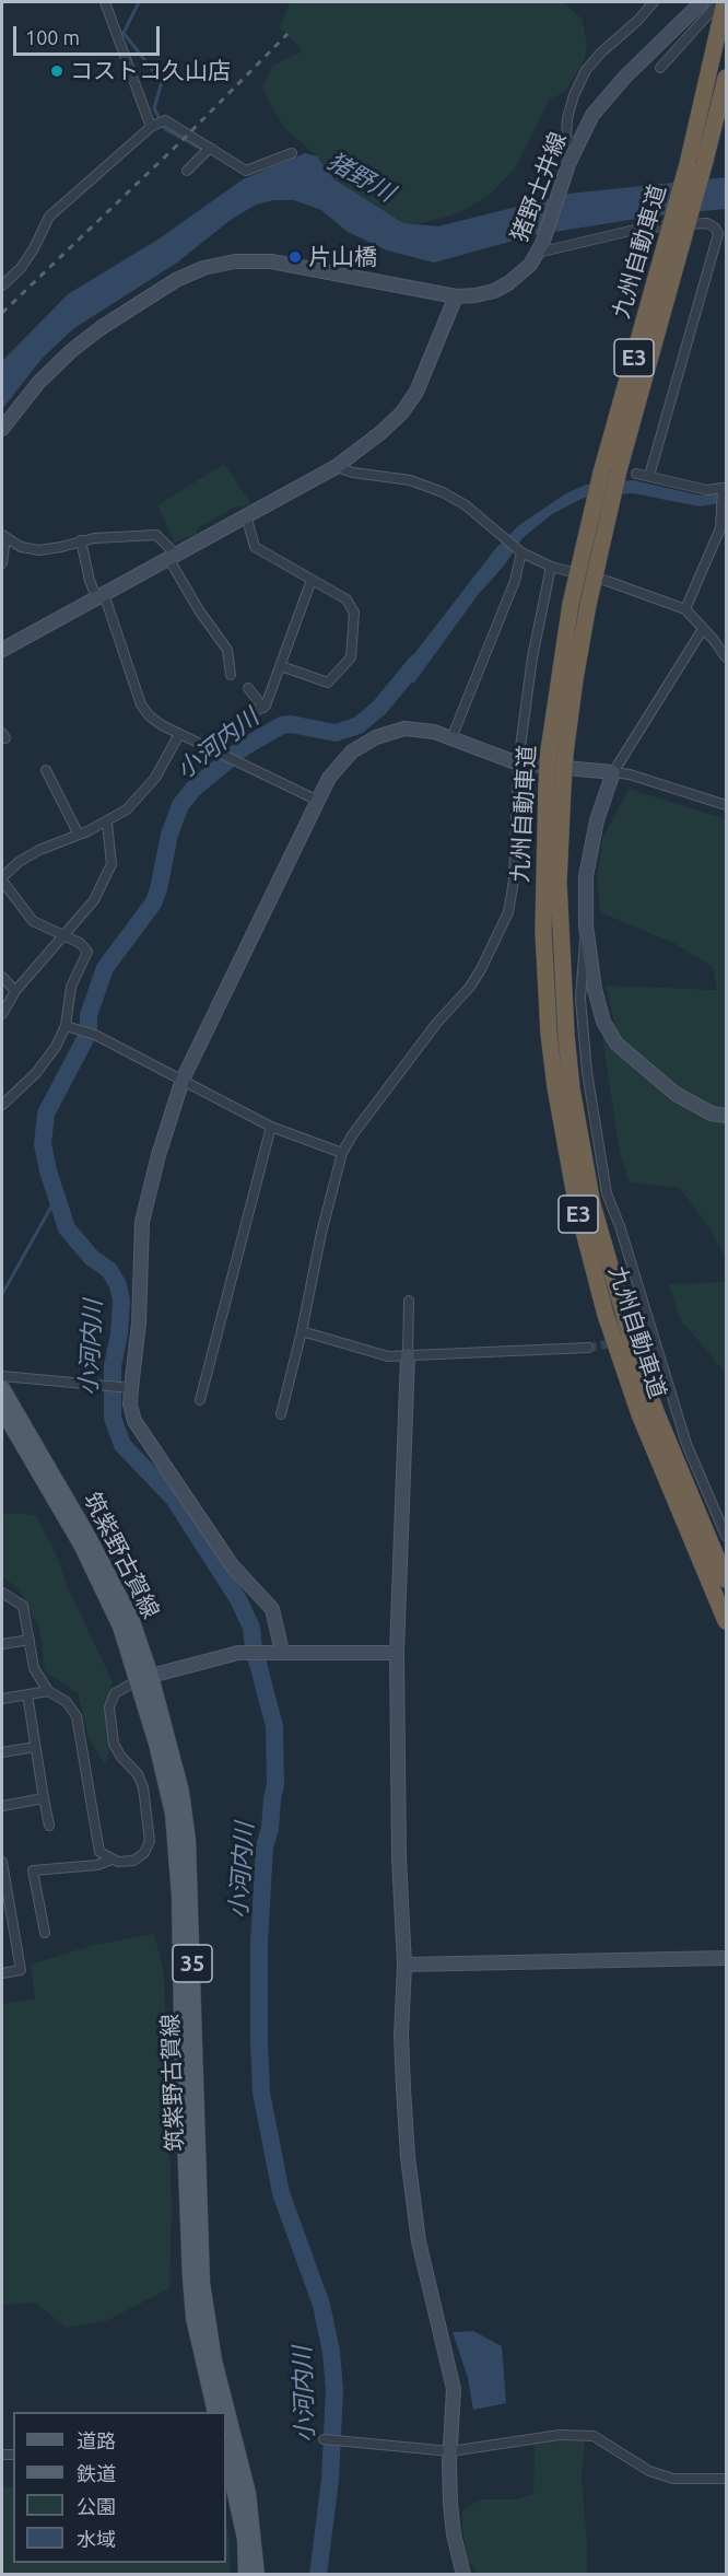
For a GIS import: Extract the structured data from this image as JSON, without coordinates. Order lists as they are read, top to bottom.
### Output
{
  "streets": {
    "highway": ["九州自動車道", "E3"],
    "main road": ["筑紫野古賀線", "35"],
    "street": ["猪野土井線"]
  },
  "water": ["猪野川", "小河内川"],
  "places": ["コストコ久山店", "片山橋"],
  "legend": [
    "道路",
    "鉄道",
    "公園",
    "水域"
  ],
  "scale_bar": "100 m"
}
